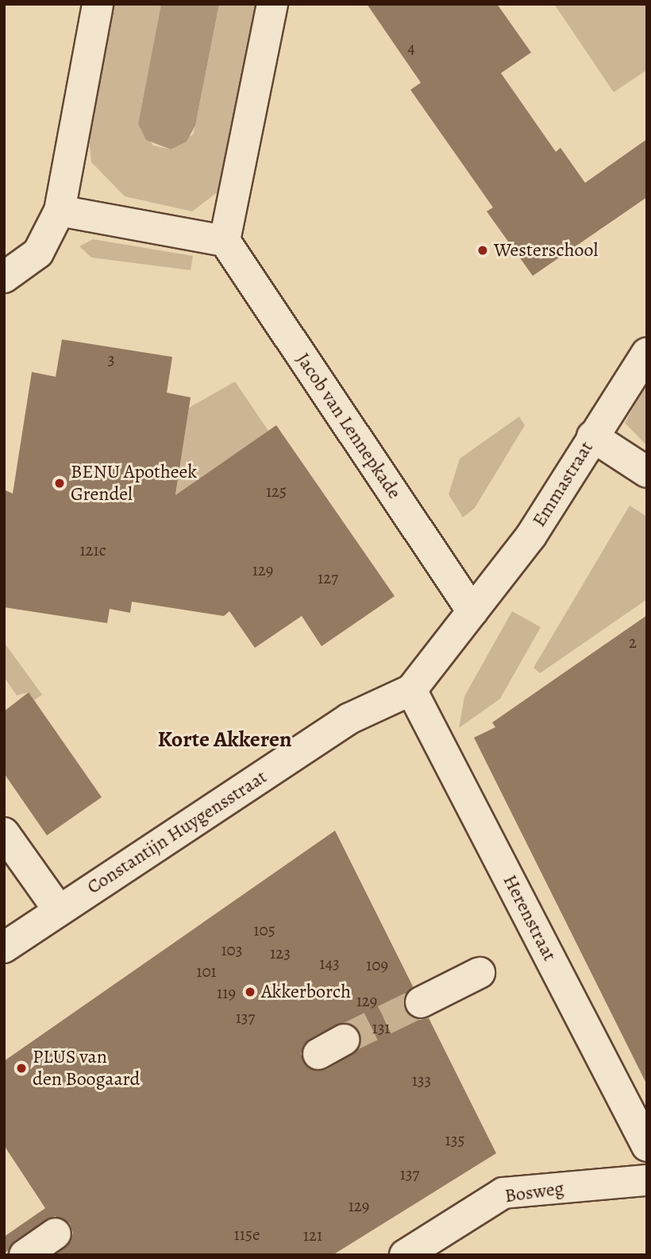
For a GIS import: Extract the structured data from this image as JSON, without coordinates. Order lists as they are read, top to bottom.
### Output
{
  "streets": {
    "street": [
      "Jacob van Lennepkade",
      "Emmastraat",
      "Constantijn Huygensstraat",
      "Herenstraat",
      "Bosweg"
    ]
  },
  "crossings": [
    ["Jacob van Lennepkade", "Emmastraat"],
    ["Jacob van Lennepkade", "Constantijn Huygensstraat"],
    ["Emmastraat", "Constantijn Huygensstraat"],
    ["Constantijn Huygensstraat", "Herenstraat"]
  ],
  "districts": ["Korte Akkeren"],
  "places": [
    "Westerschool",
    "BENU Apotheek Grendel",
    "Akkerborch",
    "PLUS van den Boogaard"
  ],
  "house_numbers": [
    "4",
    "3",
    "125",
    "121c",
    "129",
    "127",
    "2",
    "105",
    "103",
    "123",
    "143",
    "109",
    "101",
    "119",
    "129",
    "137",
    "131",
    "133",
    "135",
    "137",
    "129",
    "115e",
    "121"
  ]
}
